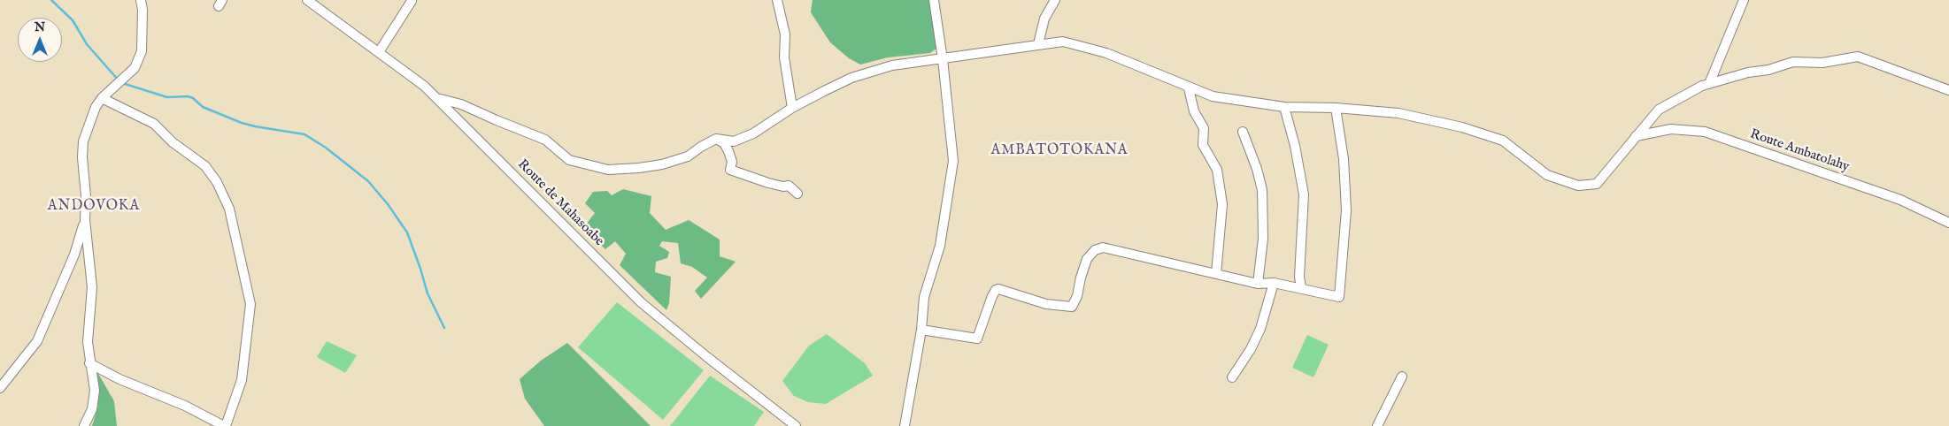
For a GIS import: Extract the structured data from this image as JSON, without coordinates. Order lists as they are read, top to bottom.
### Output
{
  "streets": {
    "street": ["Route Ambatolahy", "Route de Mahasoabe"]
  },
  "districts": ["AMBATOTOKANA", "ANDOVOKA"],
  "north": "top"
}
